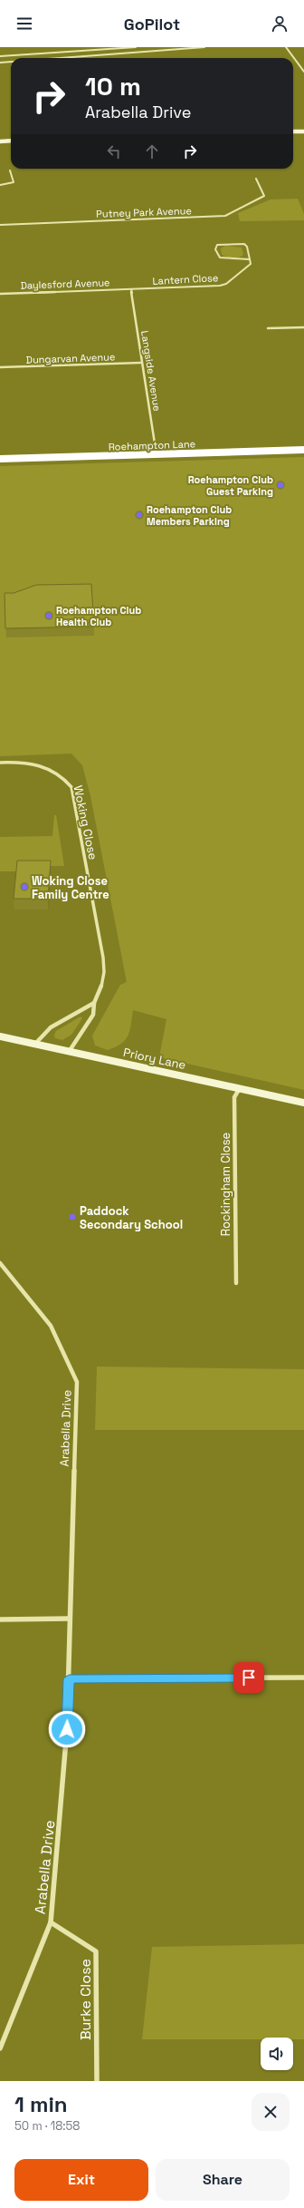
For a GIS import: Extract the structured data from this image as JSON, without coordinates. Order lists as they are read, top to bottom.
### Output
{
  "streets": {
    "highway": ["Roehampton Lane"],
    "street": [
      "Putney Park Avenue",
      "Lantern Close",
      "Daylesford Avenue",
      "Dungarvan Avenue",
      "Langside Avenue",
      "Woking Close",
      "Priory Lane",
      "Rockingham Close",
      "Arabella Drive",
      "Burke Close"
    ]
  },
  "crossings": [
    ["Lantern Close", "Daylesford Avenue"],
    ["Lantern Close", "Langside Avenue"],
    ["Daylesford Avenue", "Langside Avenue"],
    ["Dungarvan Avenue", "Langside Avenue"],
    ["Langside Avenue", "Roehampton Lane"],
    ["Woking Close", "Priory Lane"],
    ["Priory Lane", "Rockingham Close"],
    ["Arabella Drive", "Burke Close"]
  ],
  "places": [
    "Roehampton Club Guest Parking",
    "Roehampton Club Members Parking",
    "Roehampton Club Health Club",
    "Woking Close Family Centre",
    "Paddock Secondary School"
  ],
  "page": {
    "header": "GoPilot",
    "turn": ["10 m", "Arabella Drive"],
    "heading": ["1 min", "50 m · 18:58"],
    "buttons": ["Exit", "Share"]
  }
}
